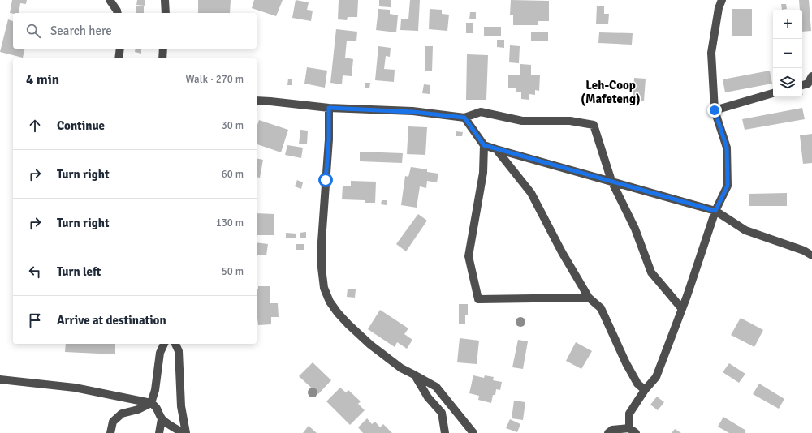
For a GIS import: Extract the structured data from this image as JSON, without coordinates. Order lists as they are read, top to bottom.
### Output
{
  "districts": ["Leh-Coop (Mafeteng)"],
  "page": {
    "map_buttons": ["+", "−"],
    "search": "Search here",
    "heading": ["4 min", "Walk · 270 m"],
    "list": [
      ["Continue", "30 m"],
      ["Turn right", "60 m"],
      ["Turn right", "130 m"],
      ["Turn left", "50 m"],
      "Arrive at destination"
    ]
  }
}
